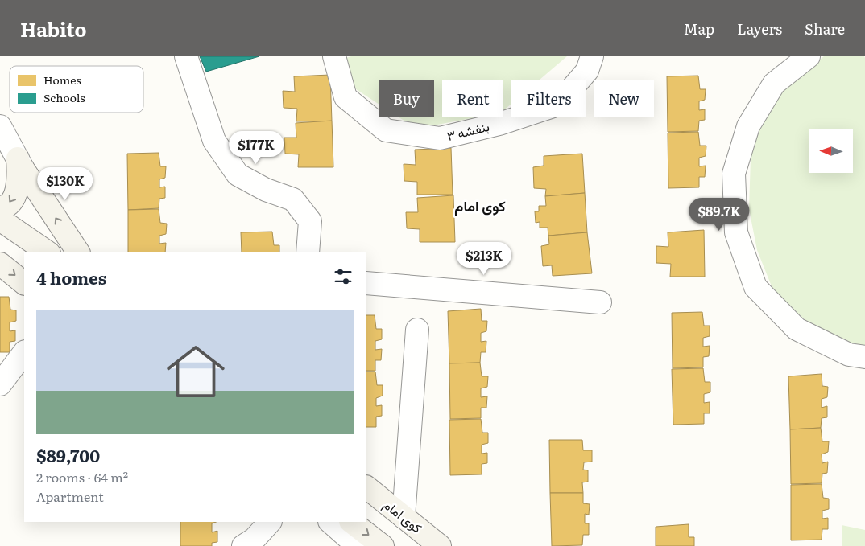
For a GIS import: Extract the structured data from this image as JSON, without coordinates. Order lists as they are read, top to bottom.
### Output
{
  "streets": {
    "street": ["بنفشه ۳", "کوی امام"]
  },
  "districts": ["کوی امام"],
  "legend": ["Homes", "Schools"],
  "north": "left",
  "page": {
    "header": "Habito",
    "nav": ["Map", "Layers", "Share"],
    "chip": [
      "Buy",
      "Rent",
      "Filters",
      "New"
    ],
    "price": [
      "$177K",
      "$130K",
      "$89.7K",
      "$213K"
    ],
    "heading": "4 homes",
    "list": [
      {
        "name": "$89,700",
        "note": "2 rooms · 64 m² · Apartment"
      }
    ]
  }
}
